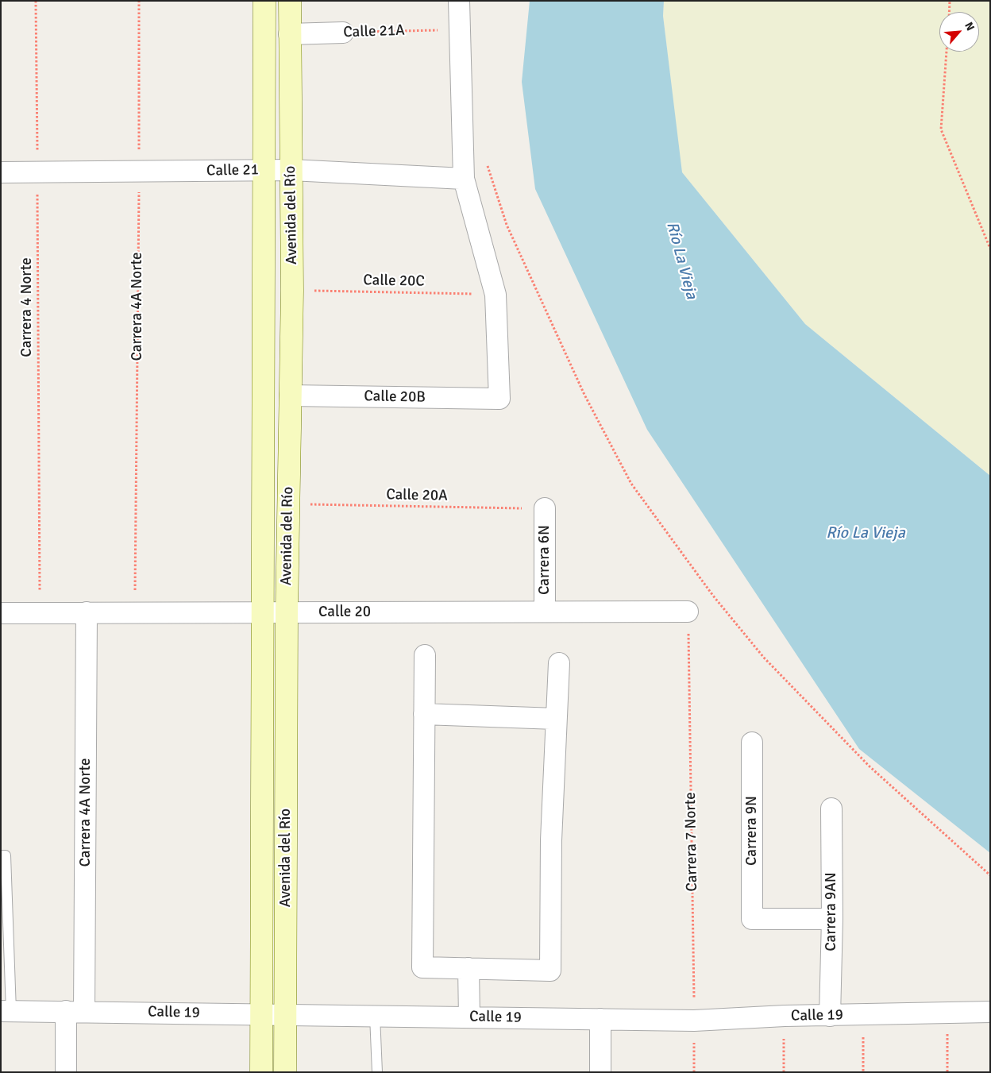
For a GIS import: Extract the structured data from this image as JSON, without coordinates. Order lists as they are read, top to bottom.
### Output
{
  "streets": {
    "street": [
      "Calle 21A",
      "Calle 21",
      "Avenida del Río",
      "Carrera 4A Norte",
      "Calle 20B",
      "Carrera 6N",
      "Calle 20",
      "Carrera 9N",
      "Carrera 9AN",
      "Calle 19"
    ],
    "path": [
      "Calle 20C",
      "Carrera 4 Norte",
      "Calle 20A",
      "Carrera 7 Norte"
    ]
  },
  "crossings": [
    ["Calle 21A", "Avenida del Río"],
    ["Calle 21", "Avenida del Río"],
    ["Calle 21", "Carrera 4A Norte"],
    ["Calle 21", "Carrera 4 Norte"],
    ["Avenida del Río", "Calle 20C"],
    ["Avenida del Río", "Calle 20B"],
    ["Avenida del Río", "Calle 20A"],
    ["Avenida del Río", "Calle 20"],
    ["Avenida del Río", "Calle 19"],
    ["Calle 20C", "Calle 20B"],
    ["Carrera 4A Norte", "Calle 20"],
    ["Carrera 4A Norte", "Calle 19"],
    ["Carrera 4 Norte", "Calle 20"],
    ["Calle 20A", "Carrera 6N"],
    ["Carrera 6N", "Calle 20"],
    ["Calle 20", "Carrera 7 Norte"],
    ["Carrera 9N", "Carrera 9AN"],
    ["Carrera 7 Norte", "Calle 19"],
    ["Carrera 9AN", "Calle 19"]
  ],
  "water": ["Río La Vieja"],
  "north": "top right"
}
